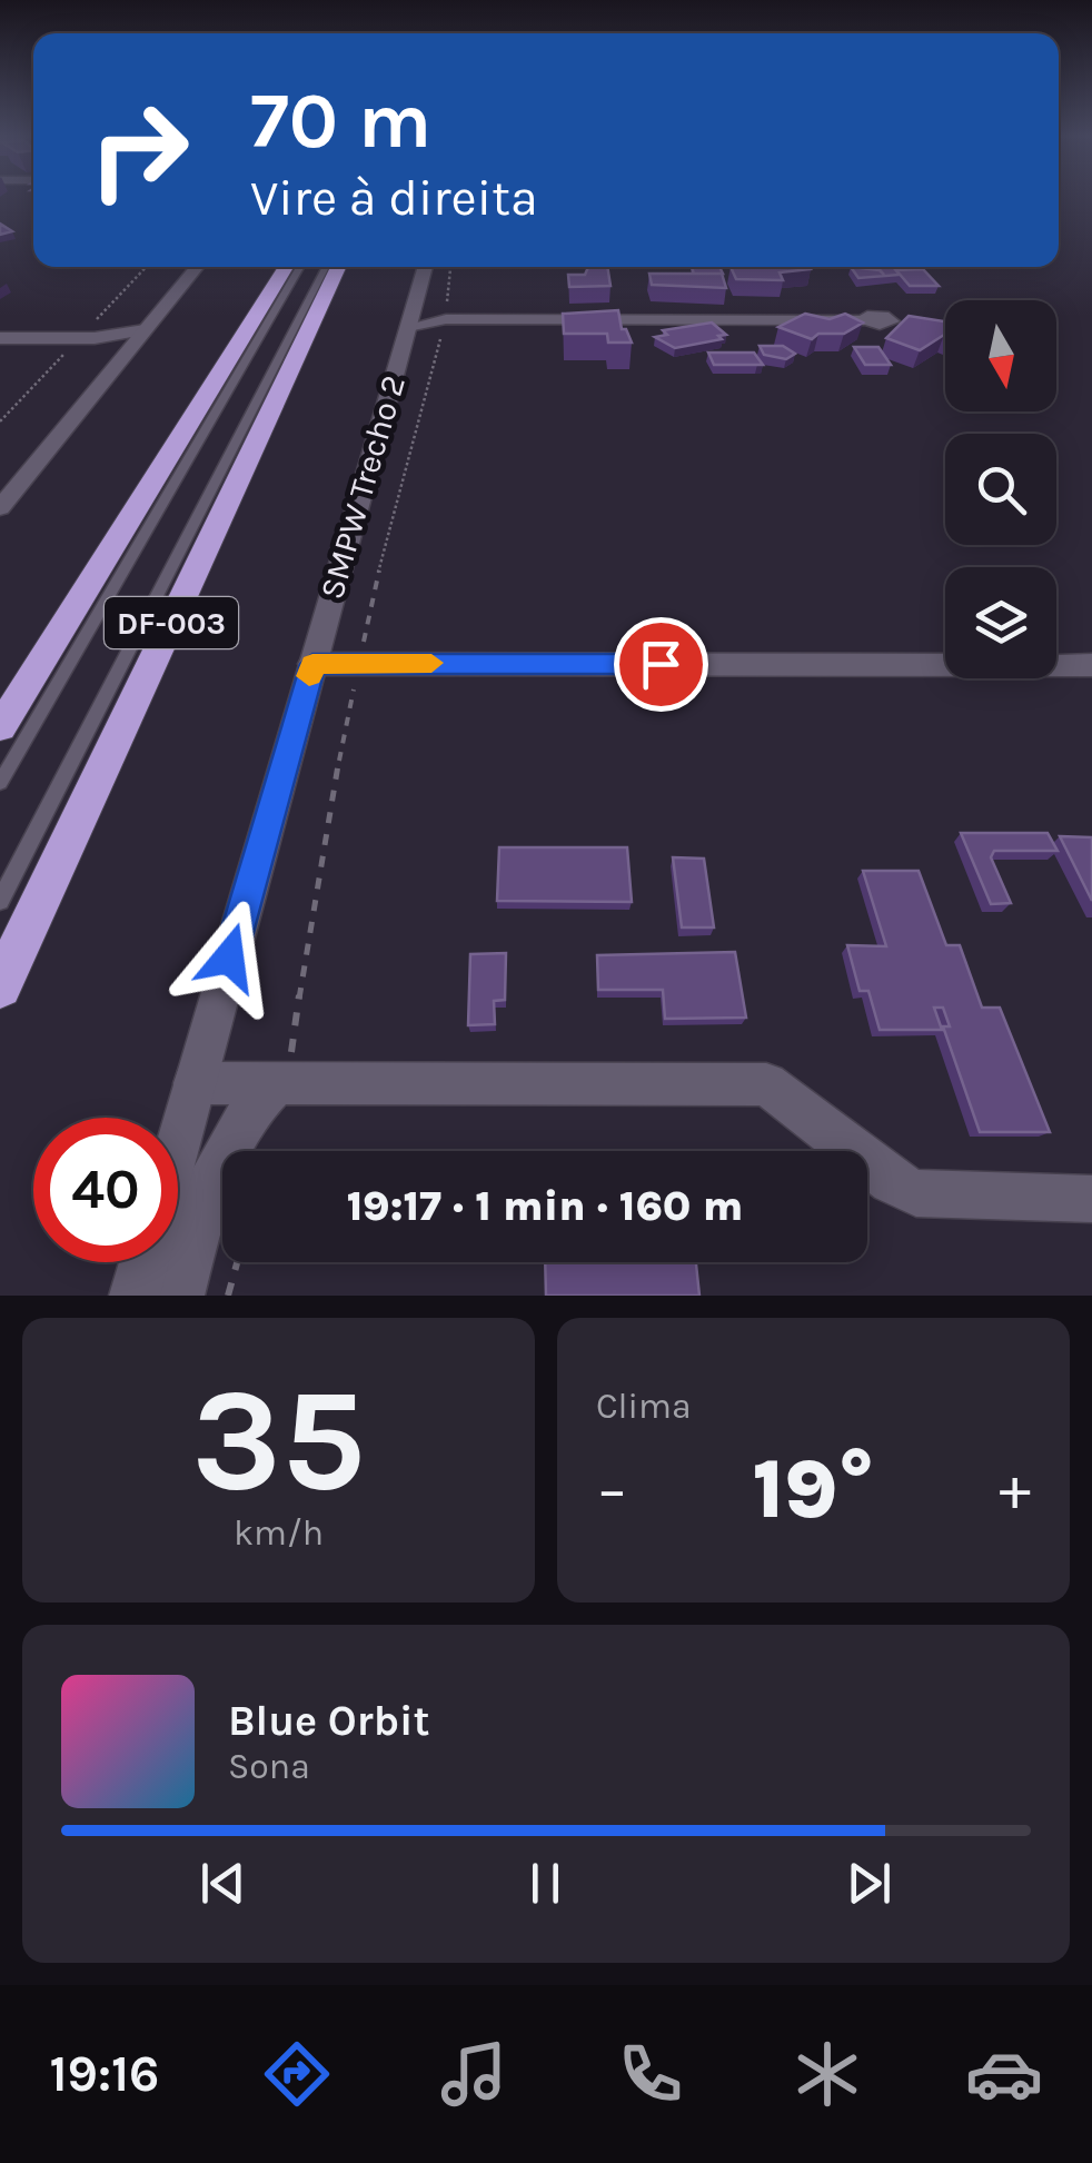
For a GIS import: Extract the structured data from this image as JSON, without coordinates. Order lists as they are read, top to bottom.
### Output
{
  "streets": {
    "highway": ["DF-003"],
    "street": ["SMPW Trecho 2"]
  },
  "north": "bottom",
  "page": {
    "turn": ["70 m", "Vire à direita"],
    "limit": "40",
    "trip": "19:17 · 1 min · 160 m",
    "tile": [
      ["35", "km/h"],
      "Clima"
    ],
    "heat": ["−", "19°", "+"],
    "song": ["Blue Orbit", "Sona"],
    "tabs": "19:16"
  }
}
